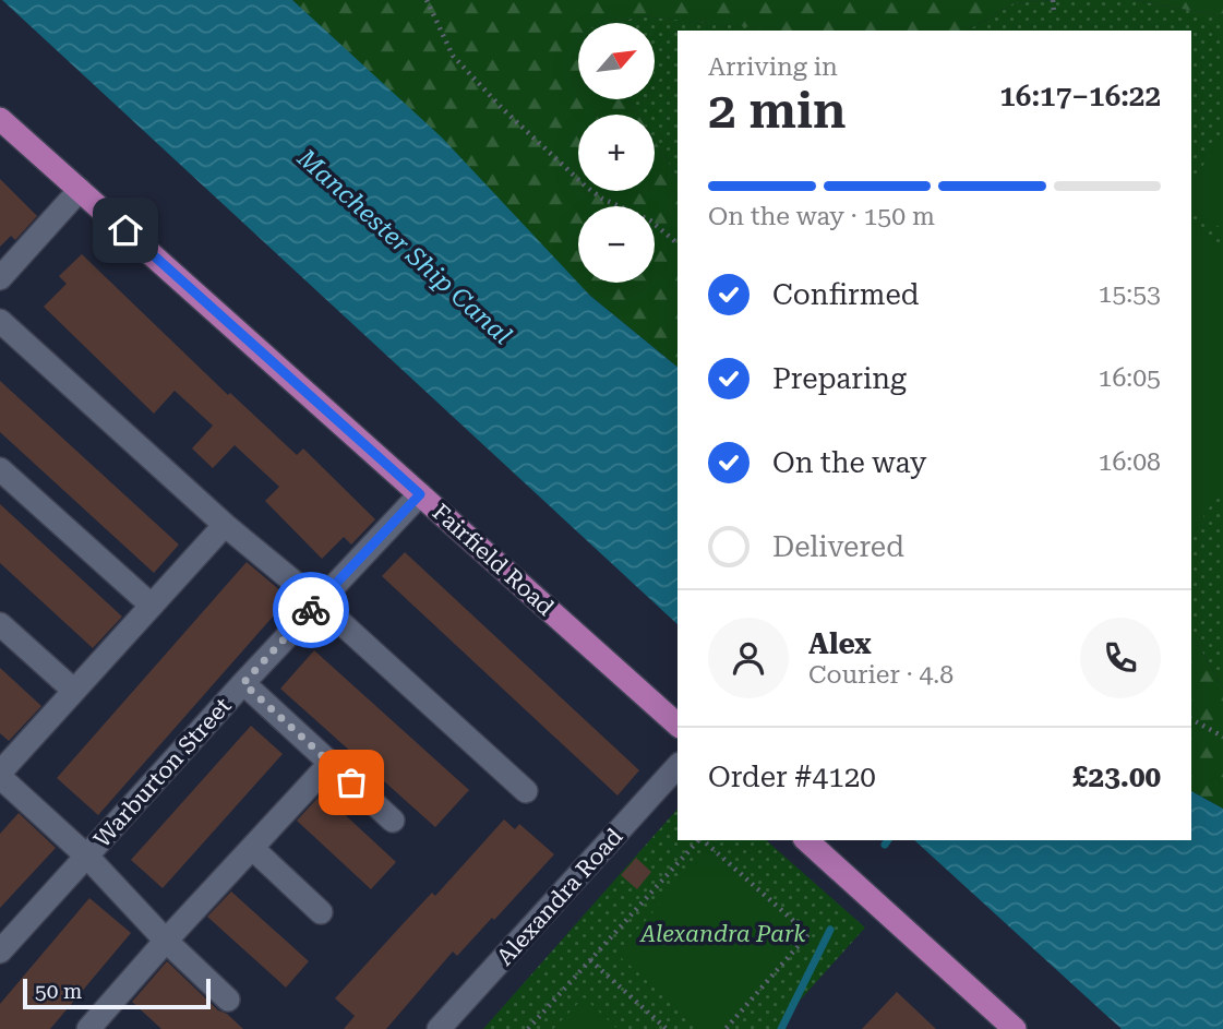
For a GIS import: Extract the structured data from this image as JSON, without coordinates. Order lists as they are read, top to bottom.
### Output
{
  "streets": {
    "main road": ["Fairfield Road"],
    "street": ["Warburton Street", "Alexandra Road"]
  },
  "crossings": [
    ["Fairfield Road", "Warburton Street"]
  ],
  "water": ["Manchester Ship Canal"],
  "parks": ["Alexandra Park"],
  "scale_bar": "50 m",
  "north": "top right",
  "page": {
    "map_buttons": ["+", "−"],
    "heading": ["2 min", "Arriving in", "16:17–16:22"],
    "panel": [
      "Alex",
      "Courier · 4.8",
      "Order #4120",
      "£23.00"
    ],
    "bar": "On the way · 150 m",
    "list": [
      ["Confirmed", "15:53"],
      ["Preparing", "16:05"],
      ["On the way", "16:08"],
      "Delivered"
    ],
    "scale": "50 m"
  }
}
